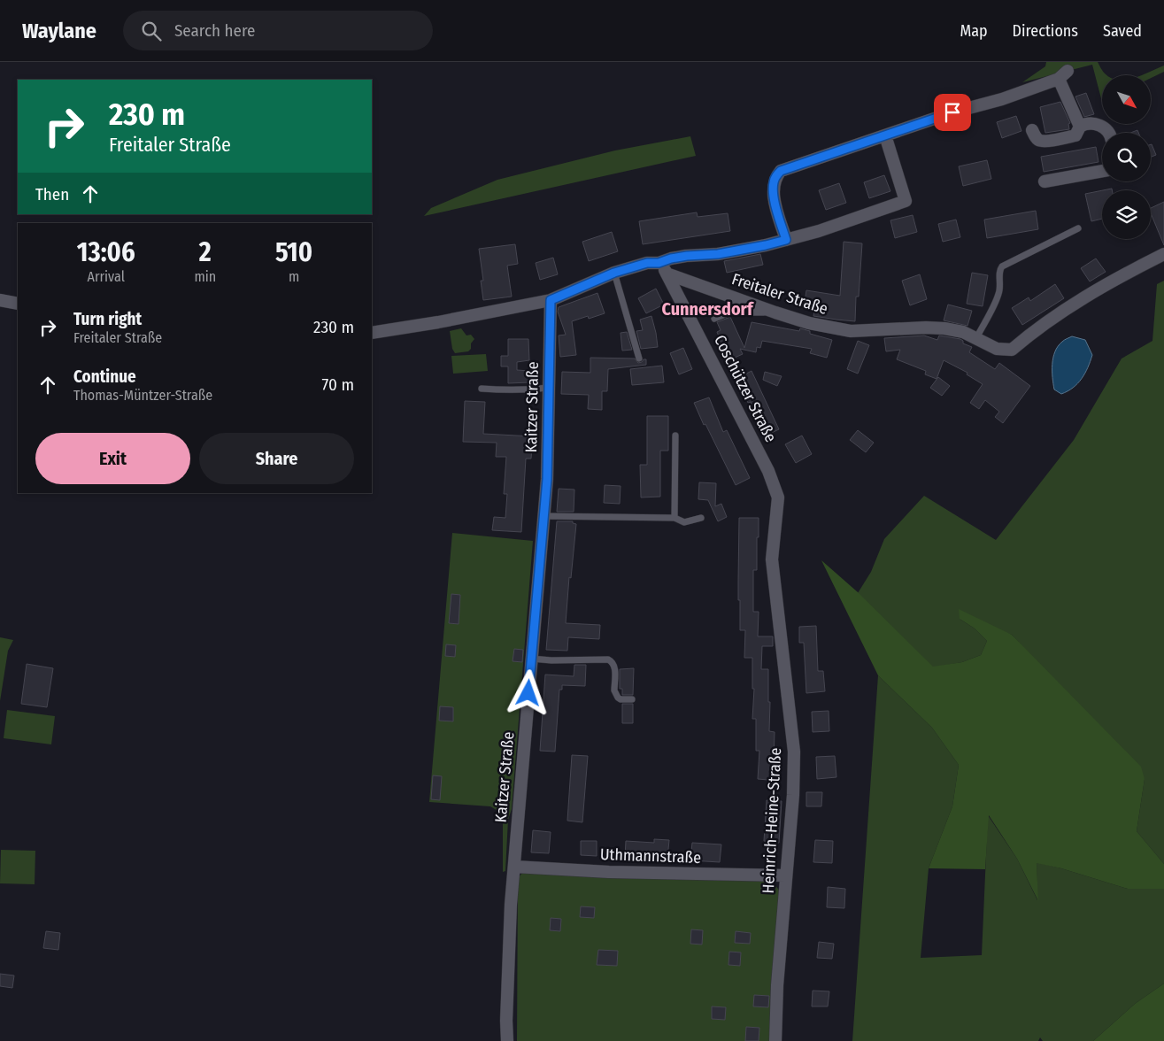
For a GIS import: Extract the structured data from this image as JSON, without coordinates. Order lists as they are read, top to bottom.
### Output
{
  "streets": {
    "street": [
      "Freitaler Straße",
      "Coschützer Straße",
      "Kaitzer Straße",
      "Heinrich-Heine-Straße",
      "Uthmannstraße"
    ]
  },
  "crossings": [
    ["Freitaler Straße", "Coschützer Straße"],
    ["Coschützer Straße", "Heinrich-Heine-Straße"],
    ["Kaitzer Straße", "Uthmannstraße"],
    ["Heinrich-Heine-Straße", "Uthmannstraße"]
  ],
  "districts": ["Cunnersdorf"],
  "north": "bottom right",
  "page": {
    "header": "Waylane",
    "search": "Search here",
    "nav": ["Map", "Directions", "Saved"],
    "turn": ["230 m", "Freitaler Straße"],
    "then": "Then",
    "eta": [
      "13:06",
      "Arrival",
      "2",
      "min",
      "510",
      "m"
    ],
    "list": [
      {
        "name": "Turn right",
        "note": "Freitaler Straße",
        "value": "230 m"
      },
      {
        "name": "Continue",
        "note": "Thomas-Müntzer-Straße",
        "value": "70 m"
      }
    ],
    "buttons": ["Exit", "Share"]
  }
}
